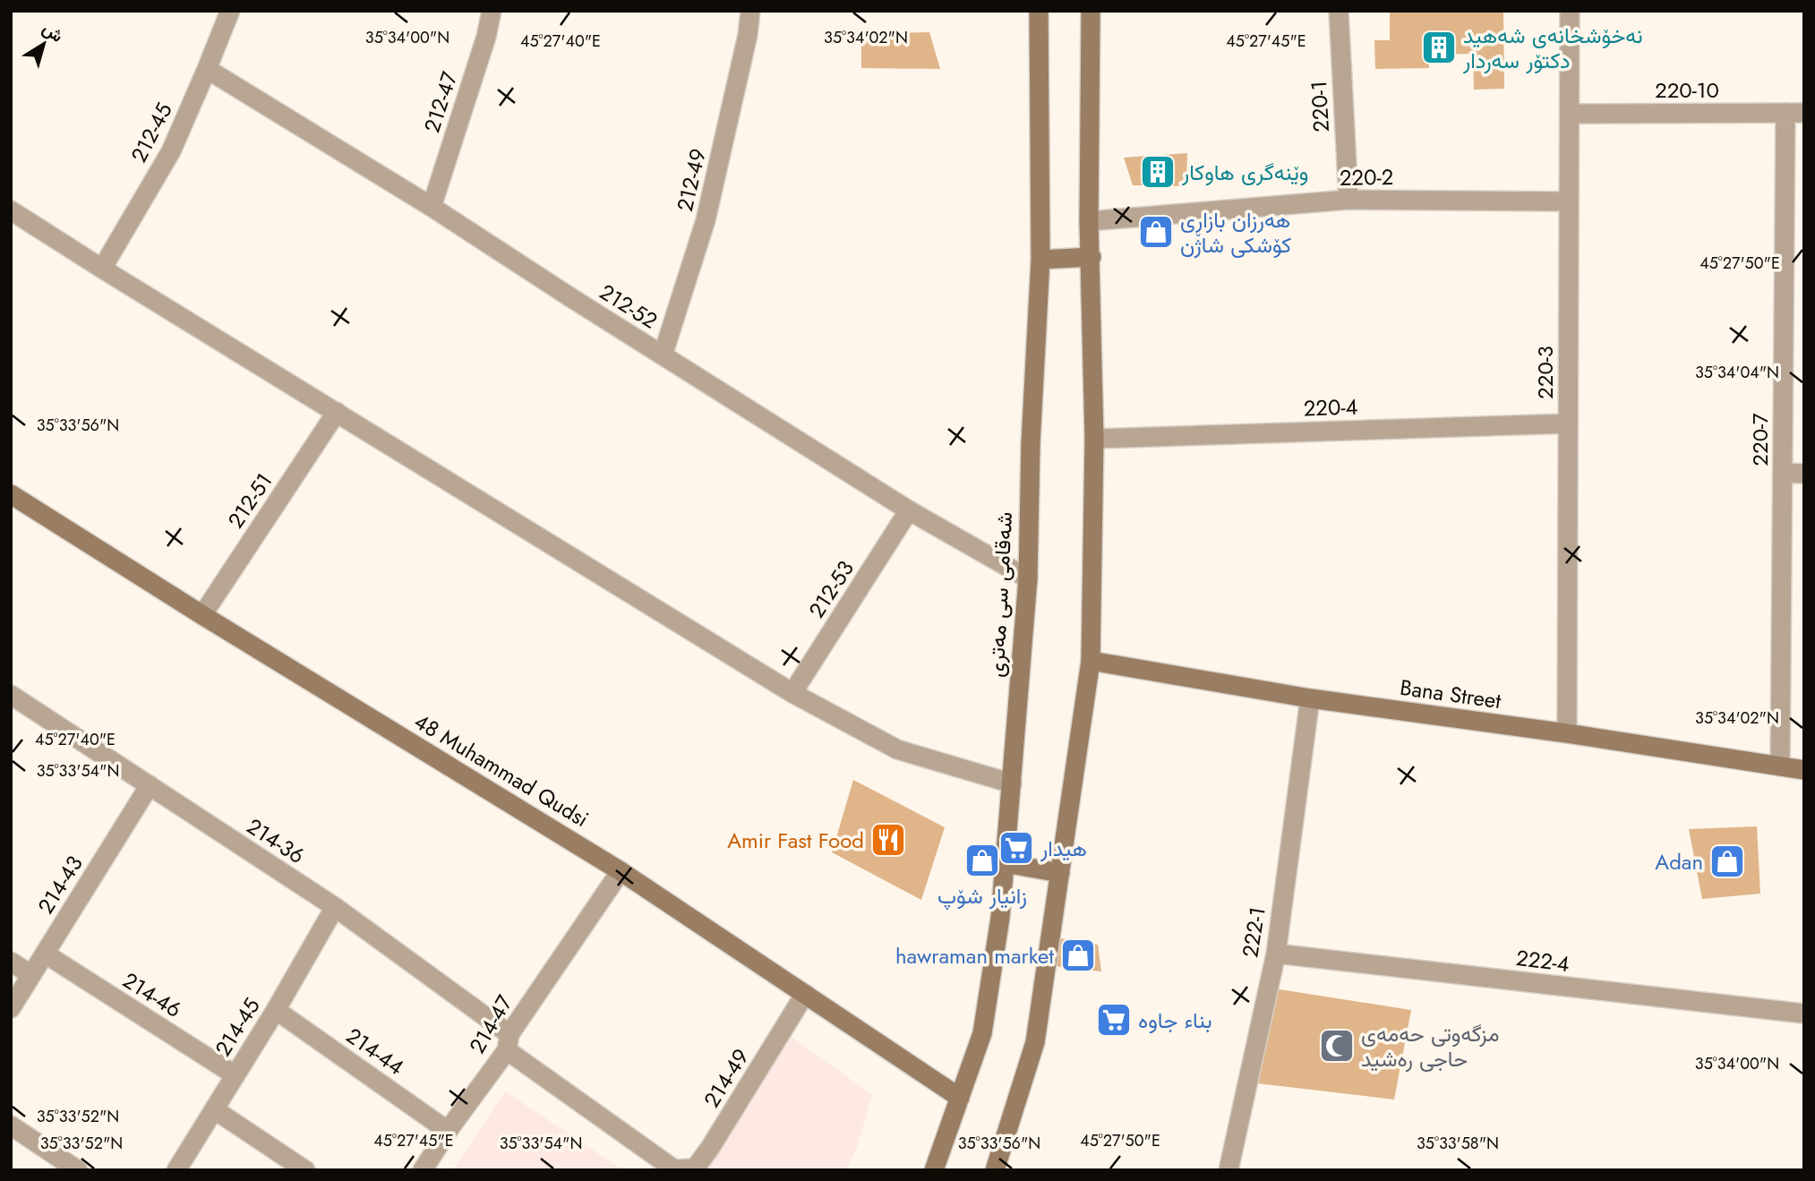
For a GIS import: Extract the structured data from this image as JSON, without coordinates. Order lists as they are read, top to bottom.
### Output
{
  "streets": {
    "main road": ["شەقامی سی مەتری", "Bana Street", "48 Muhammad Qudsi"],
    "street": [
      "220-10",
      "212-47",
      "220-1",
      "212-45",
      "220-2",
      "212-49",
      "212-52",
      "220-3",
      "220-4",
      "220-7",
      "212-51",
      "212-53",
      "214-36",
      "214-43",
      "222-1",
      "222-4",
      "214-46",
      "214-47",
      "214-45",
      "214-44",
      "214-49"
    ]
  },
  "crossings": [
    ["220-10", "220-3"],
    ["220-10", "220-7"],
    ["212-47", "212-52"],
    ["220-1", "220-2"],
    ["212-45", "212-52"],
    ["220-2", "220-3"],
    ["212-49", "212-52"],
    ["212-52", "212-53"],
    ["212-52", "شەقامی سی مەتری"],
    ["220-3", "220-4"],
    ["220-3", "Bana Street"],
    ["220-7", "Bana Street"],
    ["212-51", "48 Muhammad Qudsi"],
    ["شەقامی سی مەتری", "48 Muhammad Qudsi"],
    ["Bana Street", "222-1"],
    ["48 Muhammad Qudsi", "214-47"],
    ["48 Muhammad Qudsi", "214-49"],
    ["214-36", "214-43"],
    ["214-36", "214-47"],
    ["214-36", "214-45"],
    ["214-36", "214-49"],
    ["214-43", "214-46"],
    ["222-1", "222-4"],
    ["214-46", "214-45"],
    ["214-47", "214-44"],
    ["214-45", "214-44"]
  ],
  "places": {
    "building": ["نەخۆشخانەی شەهید دکتۆر سەردار", "وێنەگری هاوکار"],
    "shop": [
      "ھەرزان بازاڕی كۆشكی شاژن",
      "زانیار شۆپ",
      "Adan",
      "hawraman market"
    ],
    "restaurant": ["Amir Fast Food"],
    "supermarket": ["هيدار", "بناء جاوە"],
    "mosque": ["مزگەوتی حەمەی حاجی رەشید"]
  },
  "north": "top right",
  "coordinates": [
    "35°34'00\"N",
    "35°34'02\"N",
    "45°27'40\"E",
    "45°27'45\"E",
    "45°27'50\"E",
    "35°34'04\"N",
    "35°33'56\"N",
    "35°33'54\"N",
    "35°33'52\"N",
    "35°33'58\"N"
  ]
}
